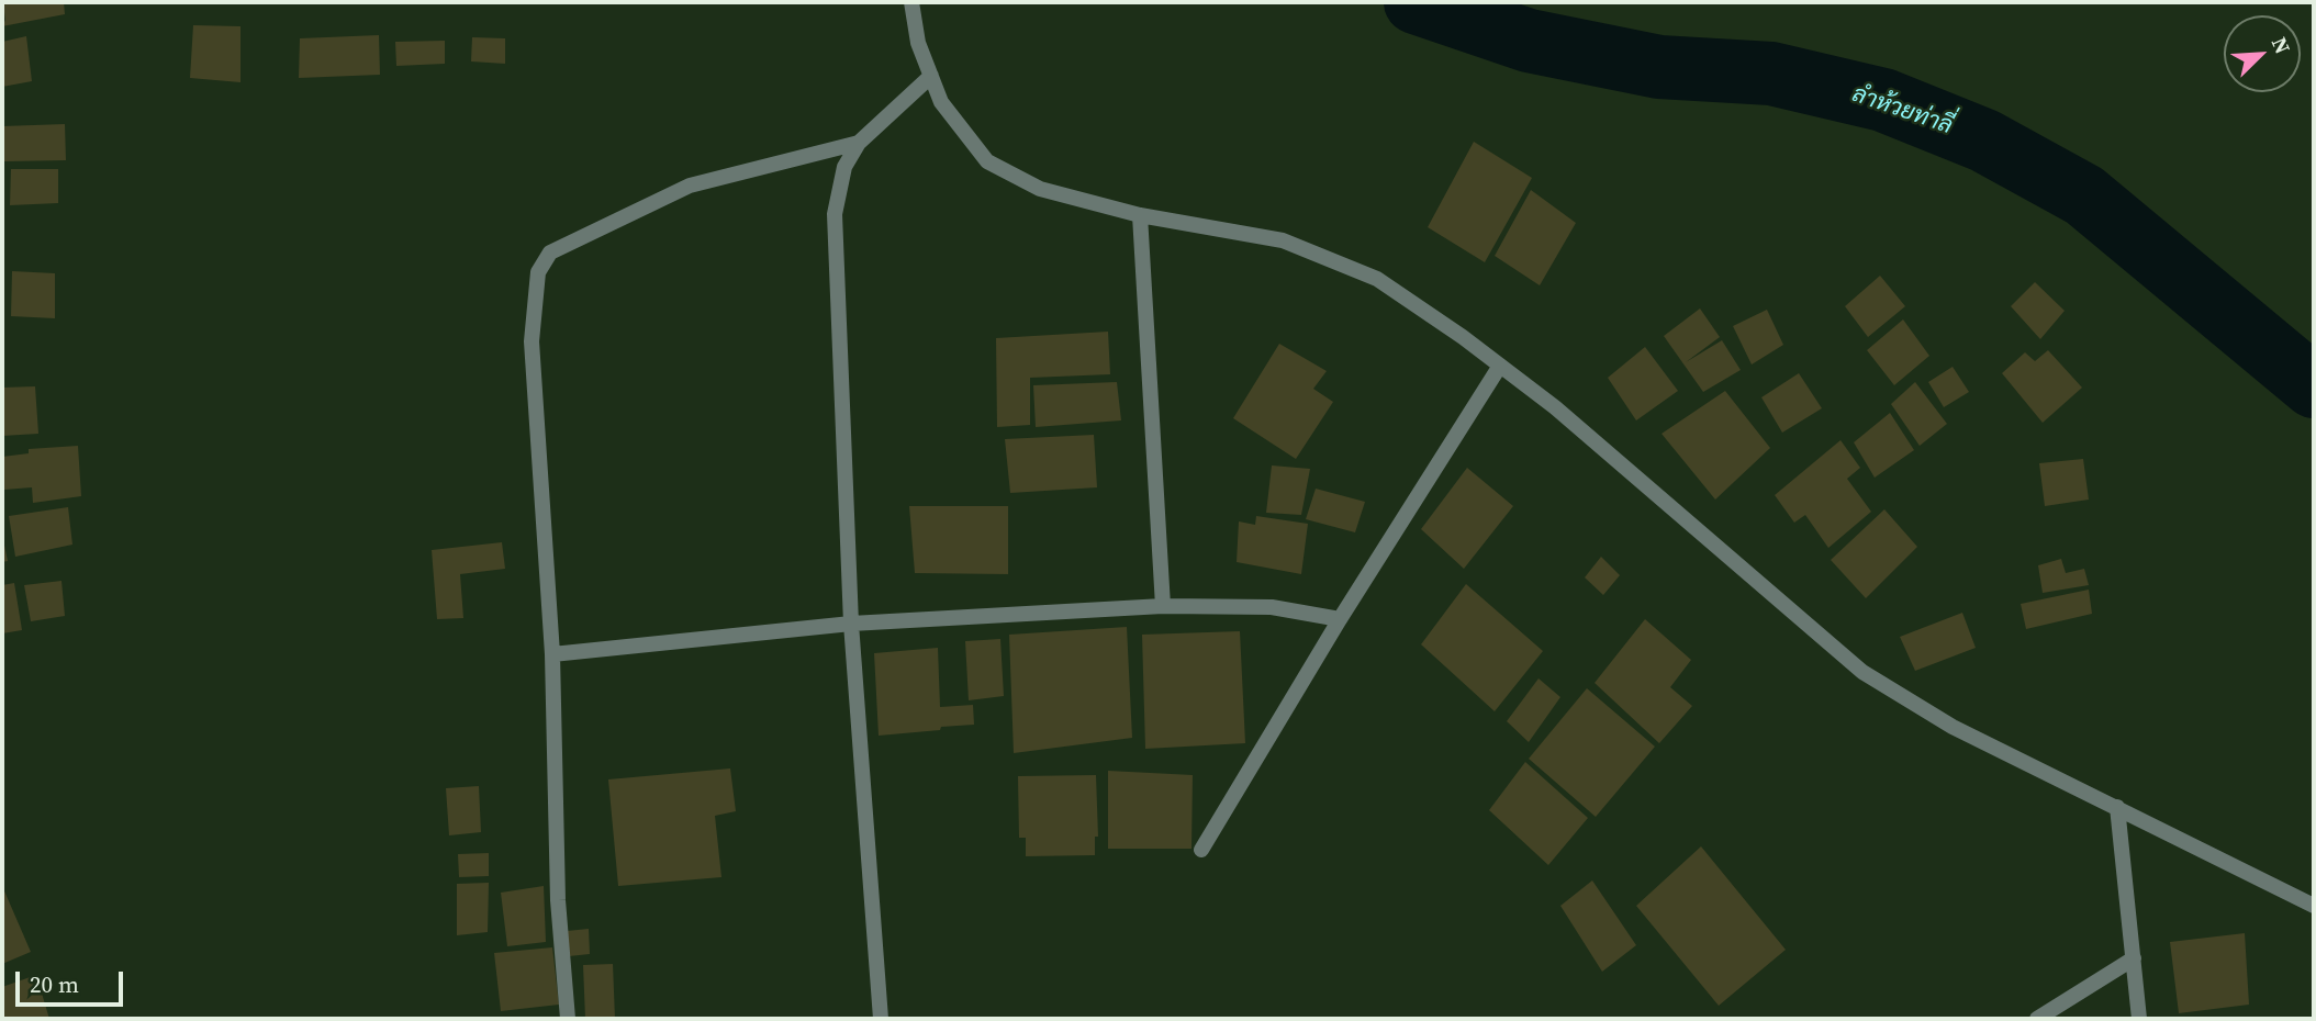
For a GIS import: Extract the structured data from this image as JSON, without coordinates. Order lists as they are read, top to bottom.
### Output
{
  "water": ["ลำห้วยท่าลี่"],
  "scale_bar": "20 m",
  "north": "top right"
}
